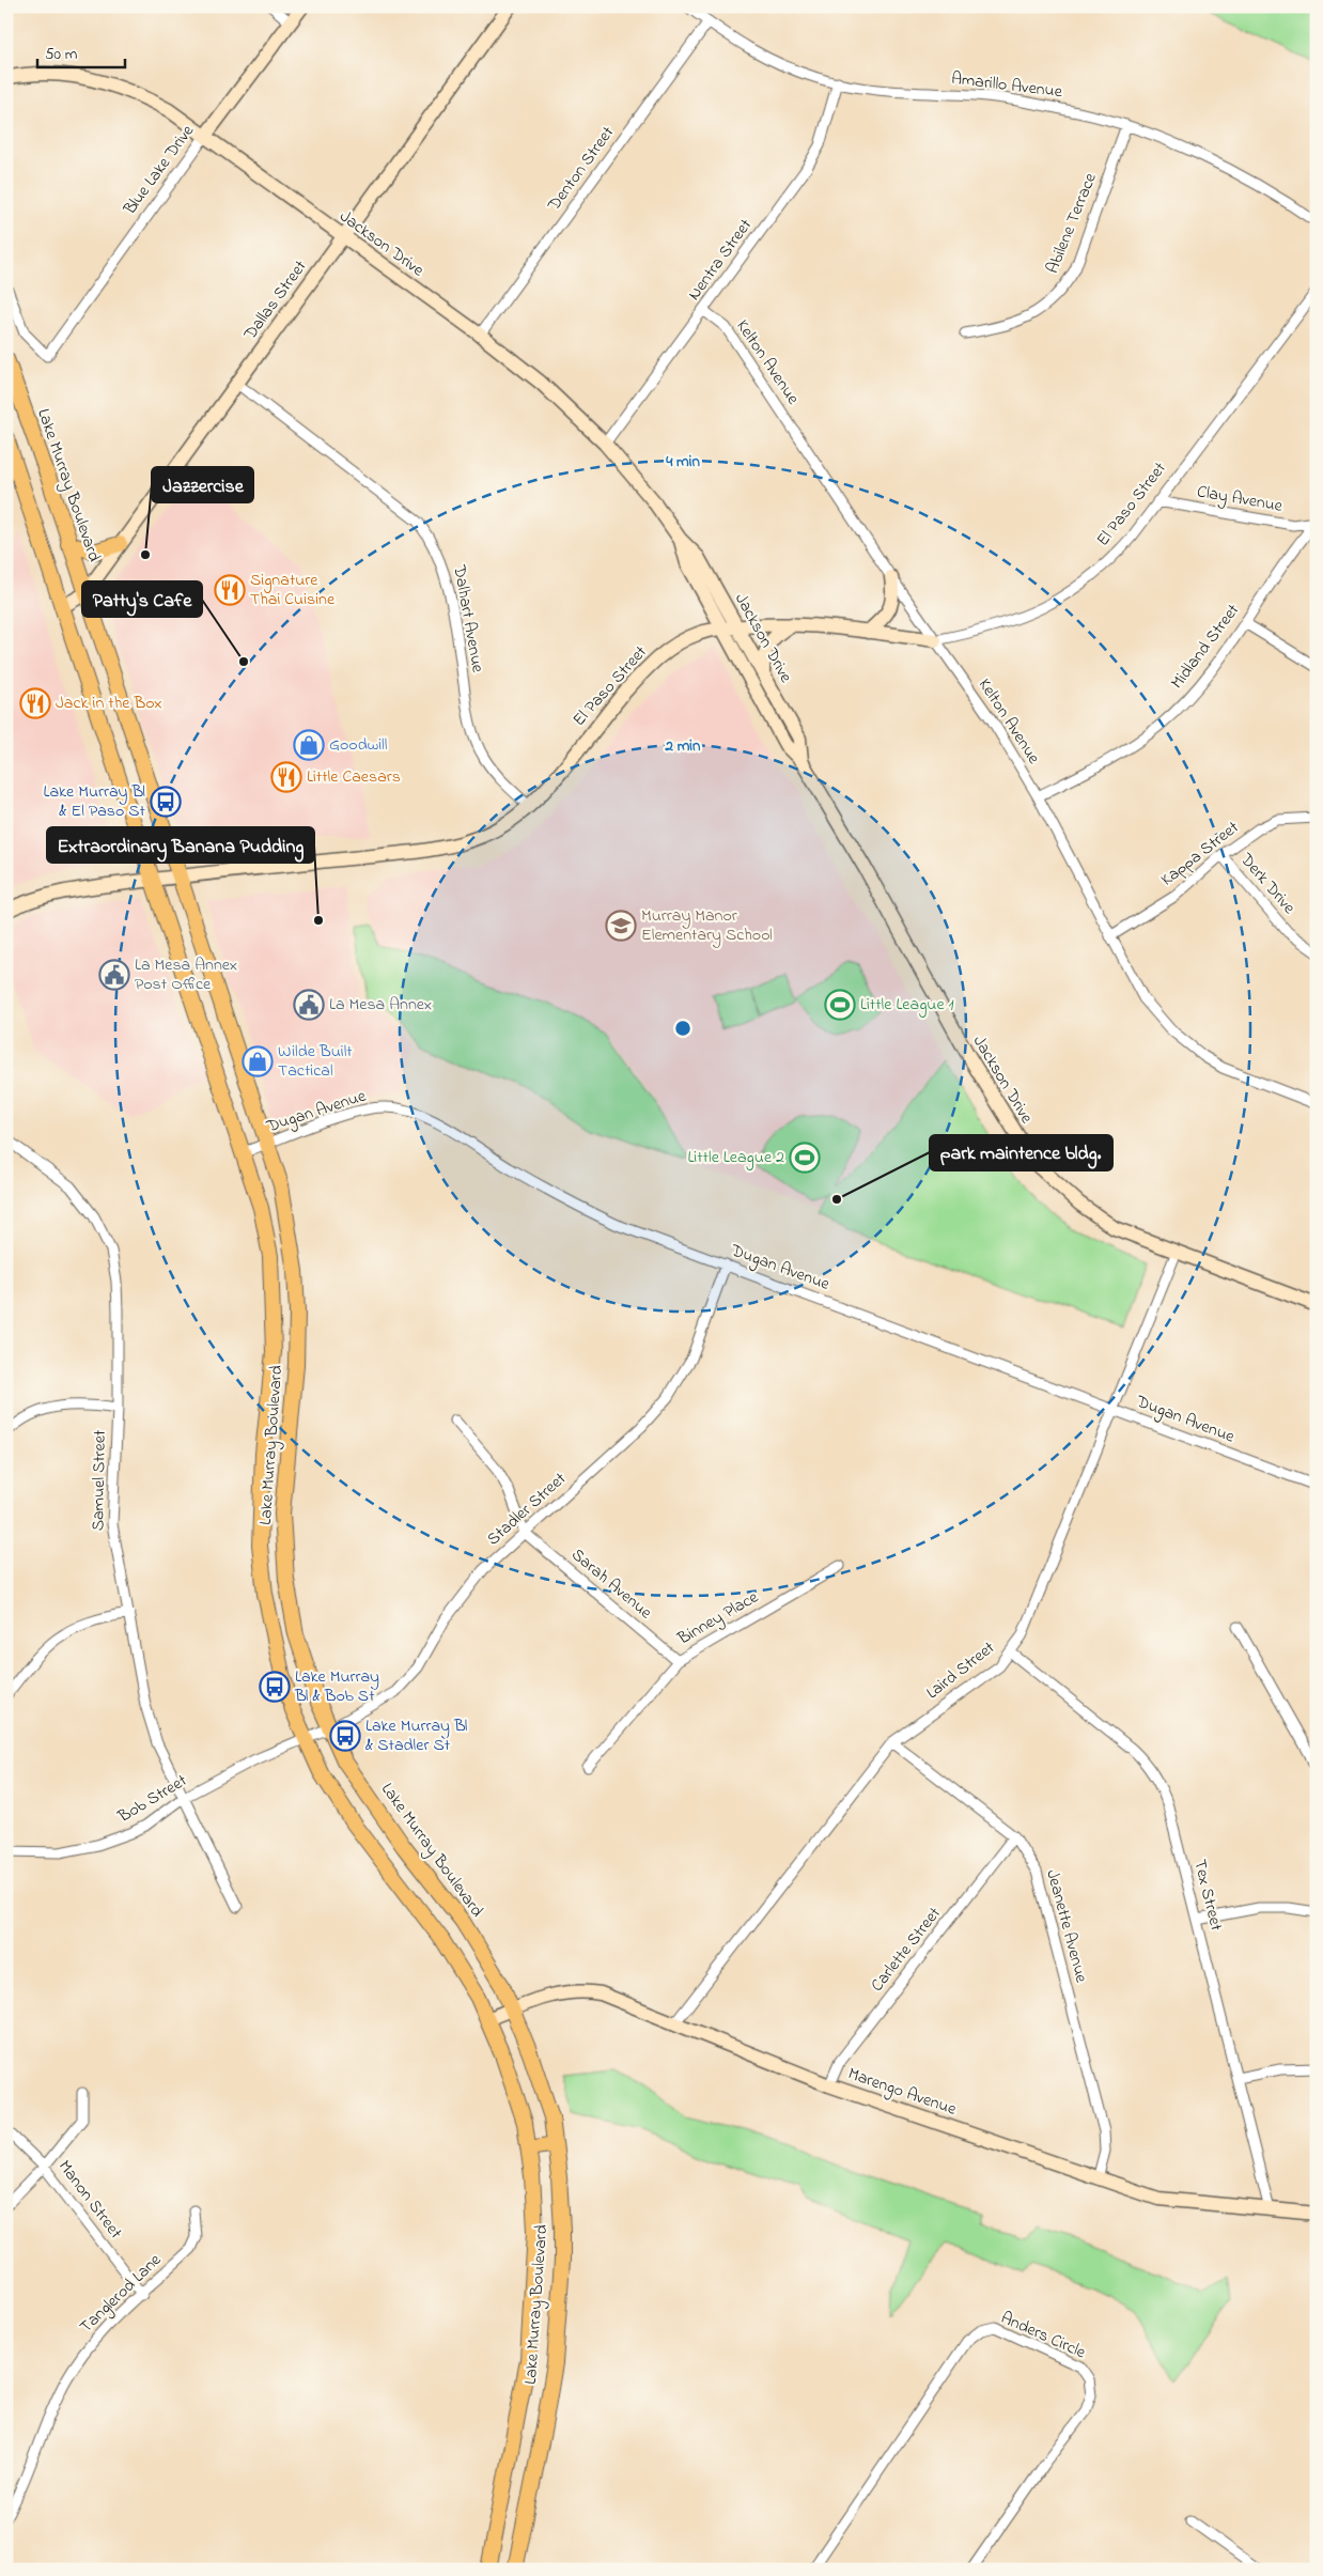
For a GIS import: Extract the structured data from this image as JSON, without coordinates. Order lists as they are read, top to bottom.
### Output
{
  "streets": {
    "main road": ["Lake Murray Boulevard"],
    "street": [
      "Amarillo Avenue",
      "Denton Street",
      "Blue Lake Drive",
      "Abilene Terrace",
      "Jackson Drive",
      "Nentra Street",
      "Dallas Street",
      "Kelton Avenue",
      "Clay Avenue",
      "El Paso Street",
      "Dalhart Avenue",
      "Midland Street",
      "Kappa Street",
      "Derk Drive",
      "Dugan Avenue",
      "Samuel Street",
      "Stadler Street",
      "Sarah Avenue",
      "Binney Place",
      "Laird Street",
      "Bob Street",
      "Tex Street",
      "Jeanette Avenue",
      "Carlette Street",
      "Marengo Avenue",
      "Manon Street",
      "Tanglerod Lane",
      "Anders Circle"
    ]
  },
  "crossings": [
    ["Amarillo Avenue", "Denton Street"],
    ["Amarillo Avenue", "Abilene Terrace"],
    ["Amarillo Avenue", "Nentra Street"],
    ["Denton Street", "Jackson Drive"],
    ["Blue Lake Drive", "Jackson Drive"],
    ["Jackson Drive", "Nentra Street"],
    ["Jackson Drive", "Dallas Street"],
    ["Jackson Drive", "El Paso Street"],
    ["Jackson Drive", "Laird Street"],
    ["Nentra Street", "Kelton Avenue"],
    ["Dallas Street", "Lake Murray Boulevard"],
    ["Dallas Street", "Dalhart Avenue"],
    ["Kelton Avenue", "El Paso Street"],
    ["Kelton Avenue", "Midland Street"],
    ["Kelton Avenue", "Kappa Street"],
    ["Lake Murray Boulevard", "El Paso Street"],
    ["Lake Murray Boulevard", "Dugan Avenue"],
    ["Lake Murray Boulevard", "Stadler Street"],
    ["Lake Murray Boulevard", "Bob Street"],
    ["Lake Murray Boulevard", "Marengo Avenue"],
    ["Clay Avenue", "El Paso Street"],
    ["Clay Avenue", "Midland Street"],
    ["El Paso Street", "Dalhart Avenue"],
    ["Kappa Street", "Derk Drive"],
    ["Dugan Avenue", "Stadler Street"],
    ["Dugan Avenue", "Laird Street"],
    ["Samuel Street", "Bob Street"],
    ["Stadler Street", "Sarah Avenue"],
    ["Stadler Street", "Bob Street"],
    ["Sarah Avenue", "Binney Place"],
    ["Laird Street", "Tex Street"],
    ["Laird Street", "Jeanette Avenue"],
    ["Laird Street", "Marengo Avenue"],
    ["Tex Street", "Marengo Avenue"],
    ["Jeanette Avenue", "Carlette Street"],
    ["Jeanette Avenue", "Marengo Avenue"],
    ["Carlette Street", "Marengo Avenue"],
    ["Manon Street", "Tanglerod Lane"]
  ],
  "places": {
    "other": [
      "Jazzercise",
      "Patty's Cafe",
      "Extraordinary Banana Pudding",
      "park maintence bldg."
    ],
    "restaurant": ["Signature Thai Cuisine", "Jack in the Box", "Little Caesars"],
    "shop": ["Goodwill", "Wilde Built Tactical"],
    "bus stop": ["Lake Murray Bl & El Paso St", "Lake Murray Bl & Bob St", "Lake Murray Bl & Stadler St"],
    "school or university": ["Murray Manor Elementary School"],
    "public building": ["La Mesa Annex Post Office", "La Mesa Annex"],
    "sports": ["Little League 1", "Little League 2"]
  },
  "scale_bar": "50 m",
  "rings": ["4 min", "2 min"]
}
